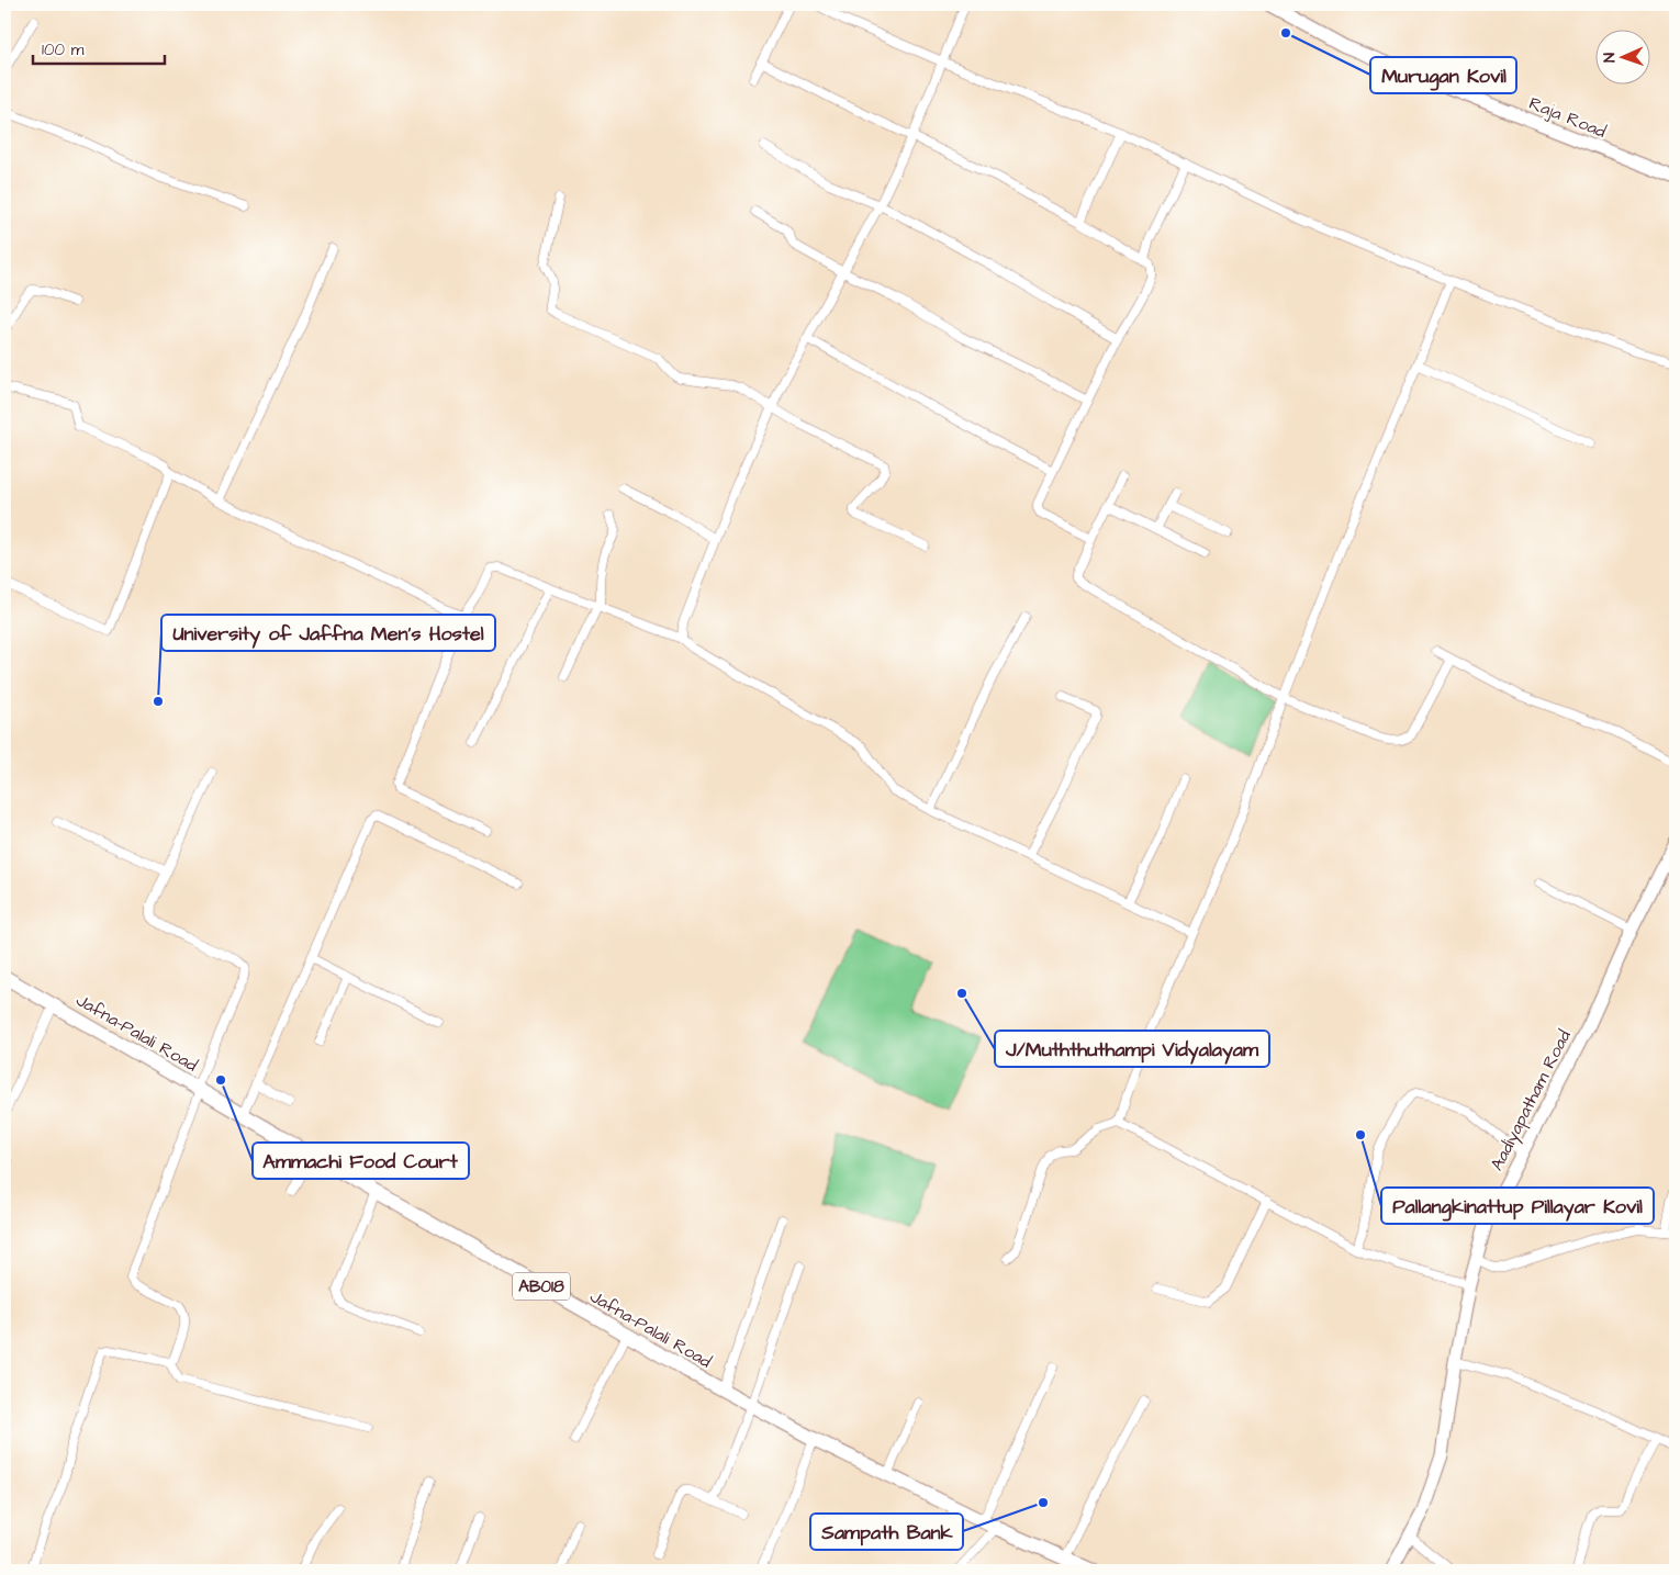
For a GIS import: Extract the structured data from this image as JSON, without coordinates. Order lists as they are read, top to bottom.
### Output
{
  "streets": {
    "main road": ["Jafna-Palali Road", "AB018"],
    "street": ["Raja Road", "Aadiyapatham Road"]
  },
  "places": [
    "Murugan Kovil",
    "University of Jaffna Men's Hostel",
    "J/Muththuthampi Vidyalayam",
    "Ammachi Food Court",
    "Pallangkinattup Pillayar Kovil",
    "Sampath Bank"
  ],
  "scale_bar": "100 m",
  "north": "left"
}
